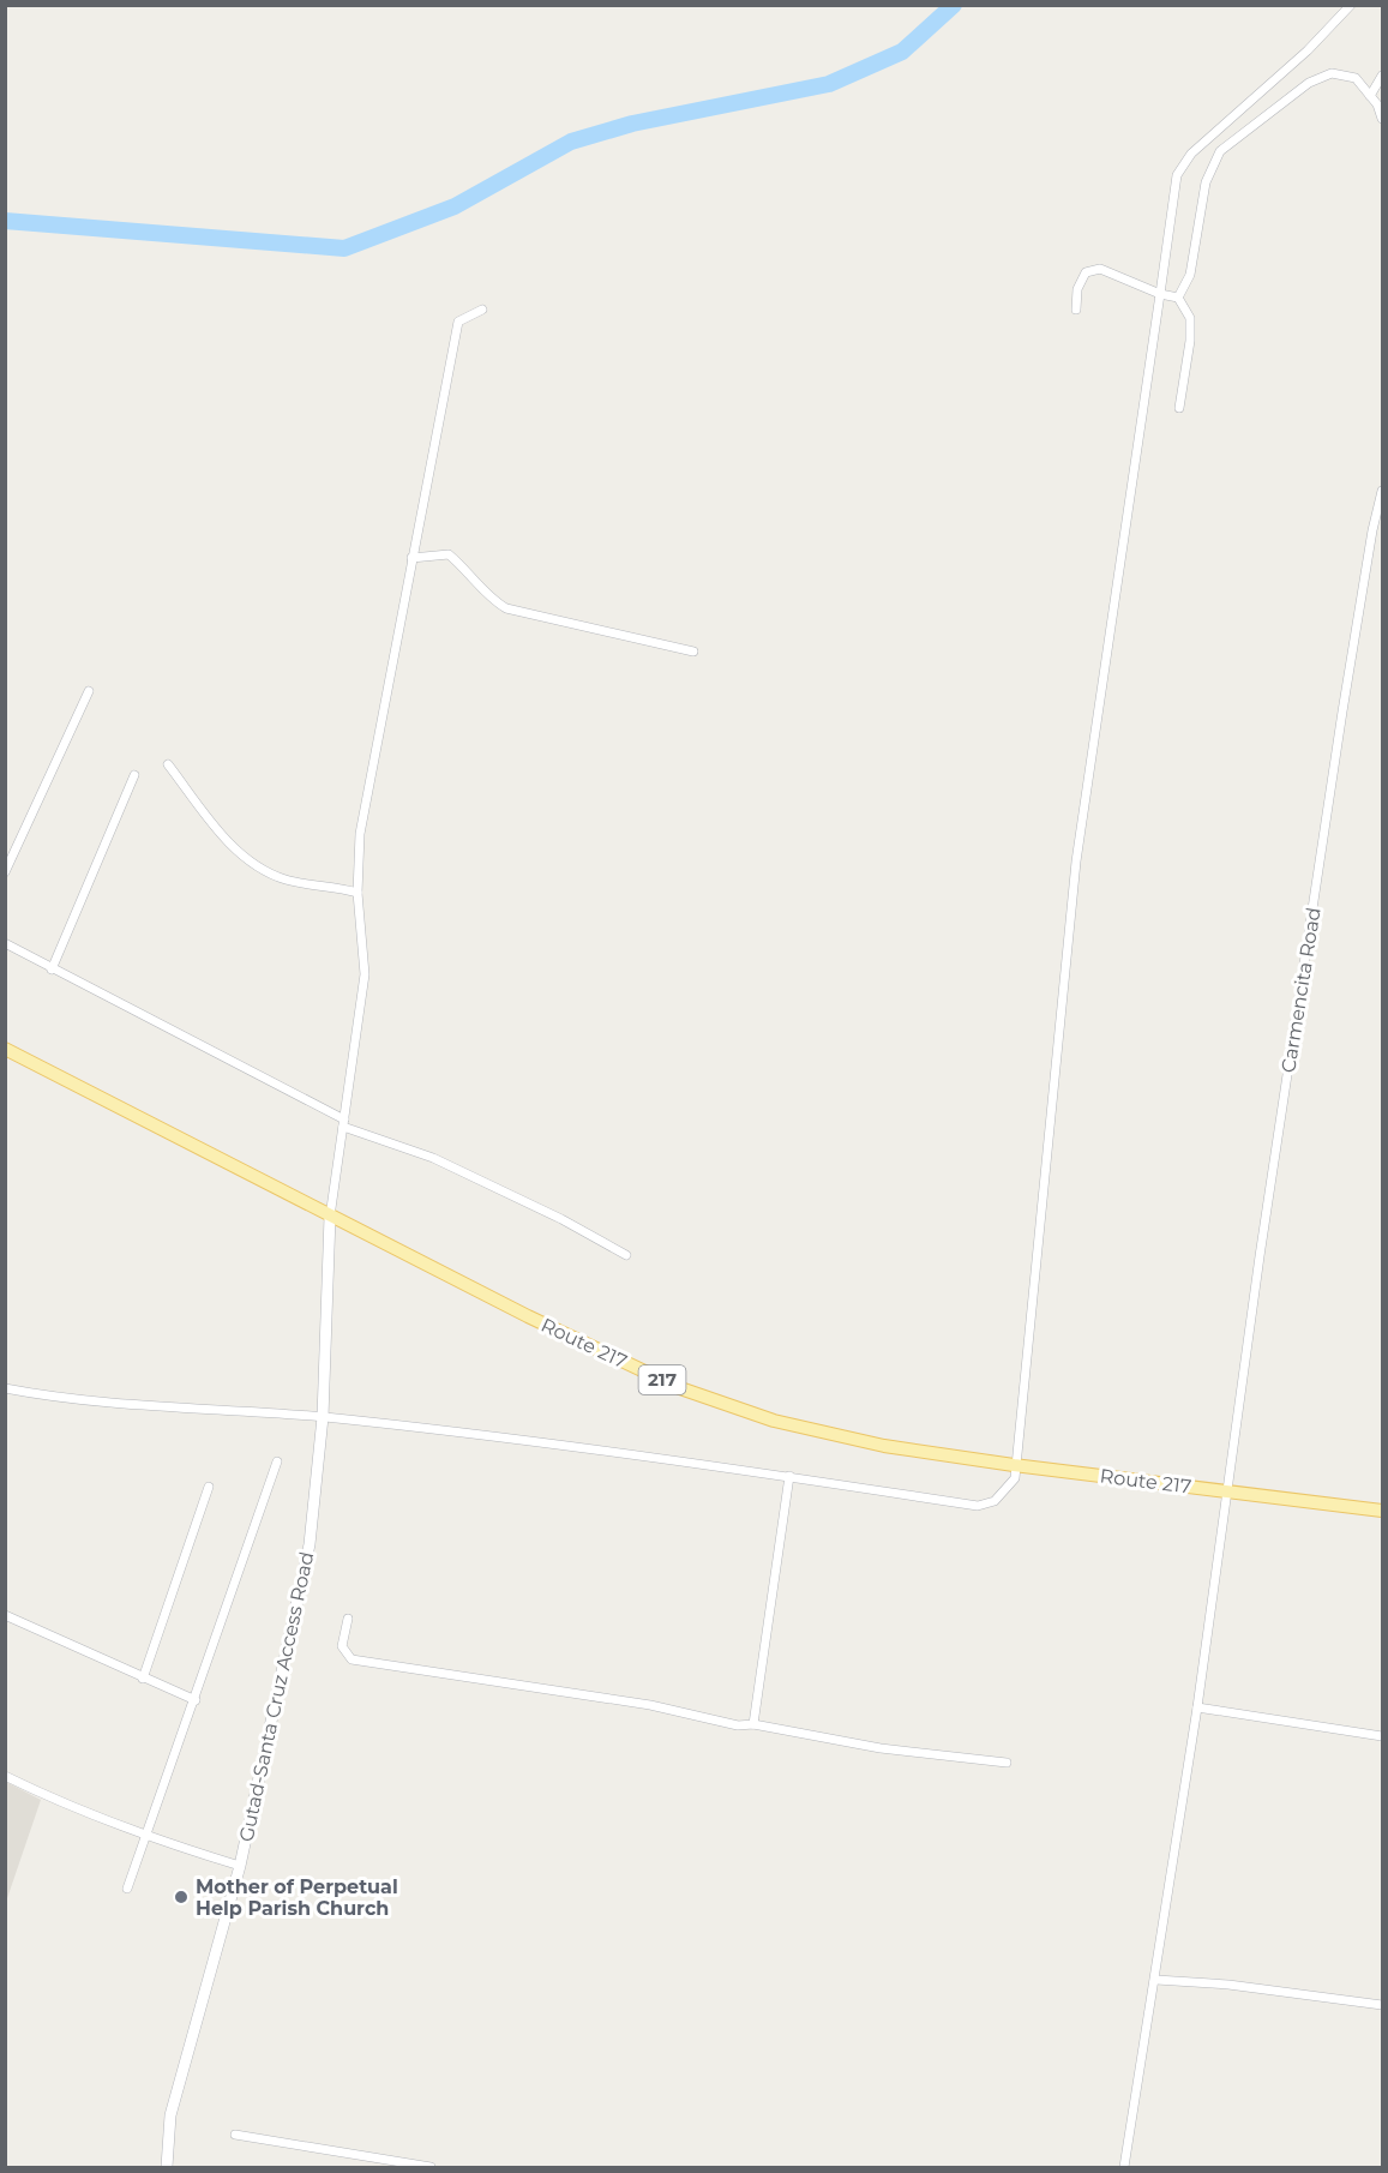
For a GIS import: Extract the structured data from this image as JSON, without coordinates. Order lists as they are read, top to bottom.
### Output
{
  "streets": {
    "main road": ["Route 217", "217", "Gutad-Santa Cruz Access Road"],
    "street": ["Carmencita Road"]
  },
  "crossings": [
    ["Carmencita Road", "Route 217"],
    ["Route 217", "Gutad-Santa Cruz Access Road"]
  ],
  "places": ["Mother of Perpetual Help Parish Church"]
}
